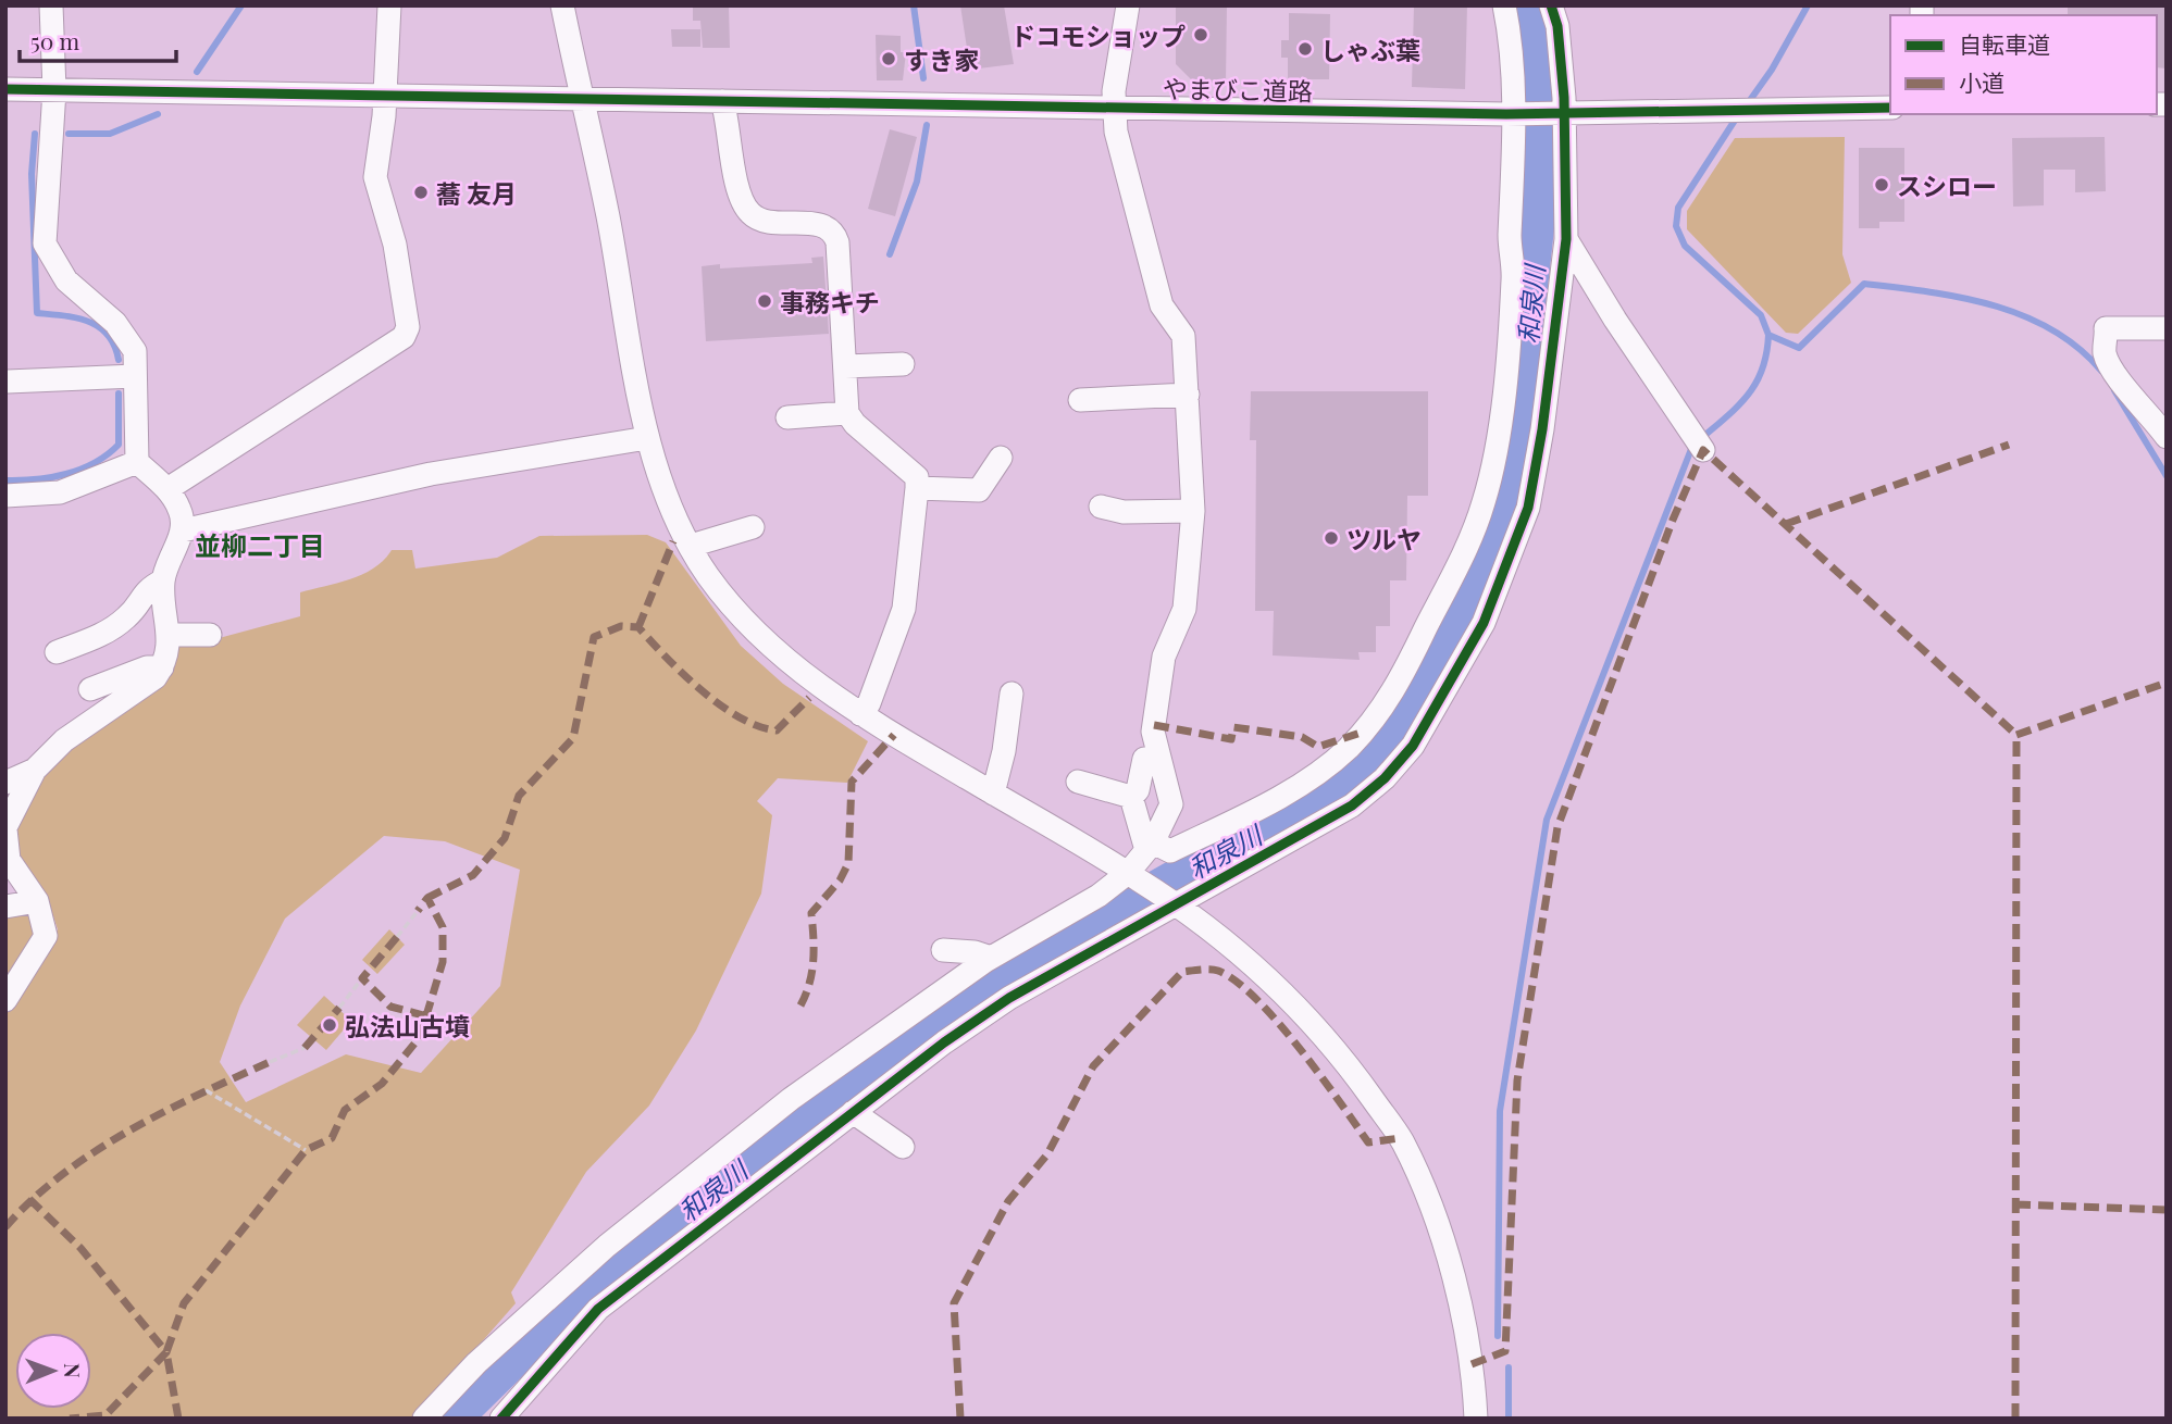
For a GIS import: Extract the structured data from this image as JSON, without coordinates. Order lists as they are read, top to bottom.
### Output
{
  "streets": {
    "street": ["やまびこ道路"]
  },
  "districts": ["並柳二丁目"],
  "water": ["和泉川"],
  "places": [
    "ドコモショップ",
    "しゃぶ葉",
    "すき家",
    "スシロー",
    "蕎 友月",
    "事務キチ",
    "ツルヤ",
    "弘法山古墳"
  ],
  "legend": ["自転車道", "小道"],
  "scale_bar": "50 m",
  "north": "right"
}
